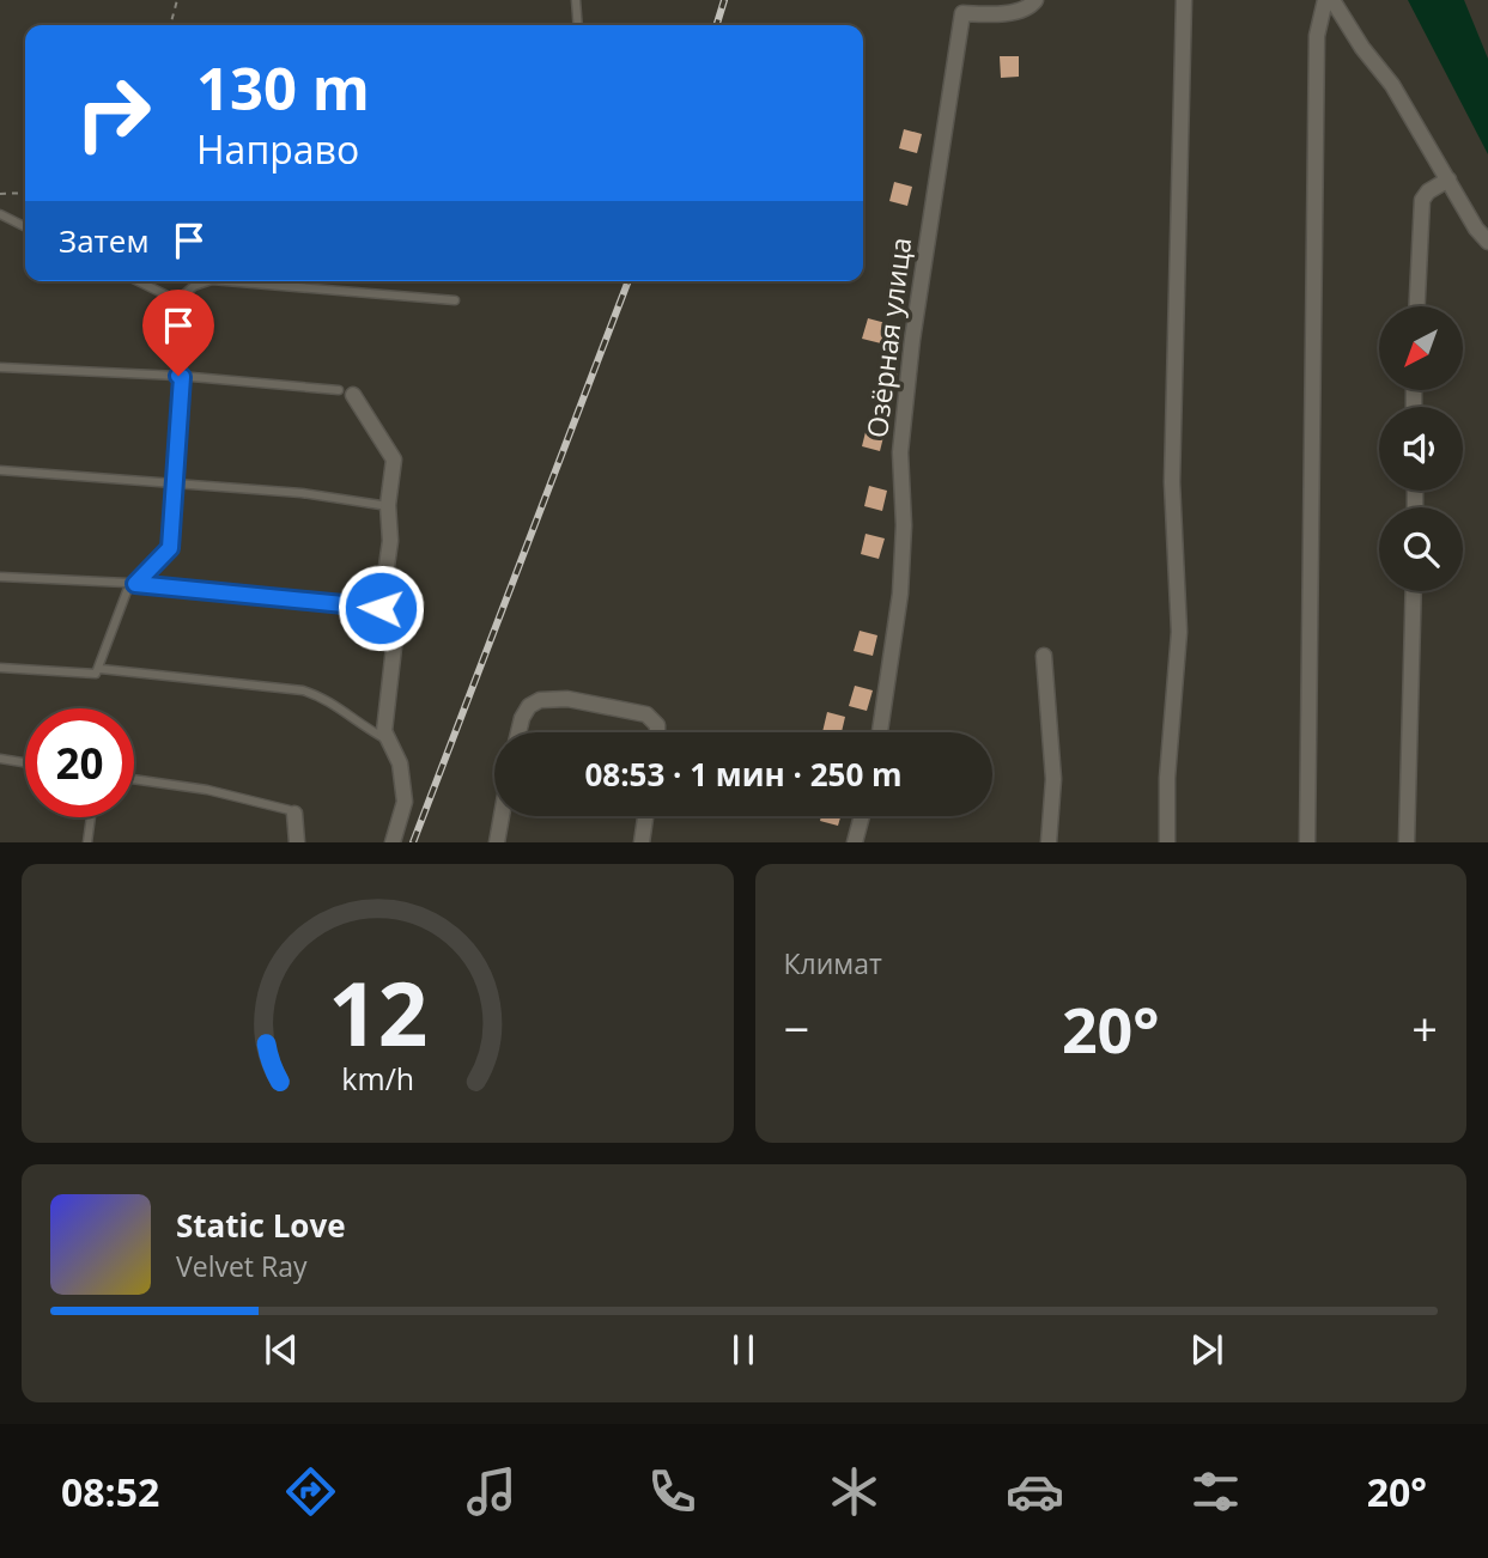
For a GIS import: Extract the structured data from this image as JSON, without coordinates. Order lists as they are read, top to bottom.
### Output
{
  "streets": {
    "street": ["Озёрная улица"]
  },
  "north": "bottom left",
  "page": {
    "turn": ["130 m", "Направо"],
    "then": "Затем",
    "limit": "20",
    "trip": "08:53 · 1 мин · 250 m",
    "tile": "Климат",
    "heat": ["−", "20°", "+"],
    "song": ["Static Love", "Velvet Ray"],
    "tabs": ["08:52", "20°"],
    "gauge": ["12", "km/h"]
  }
}
